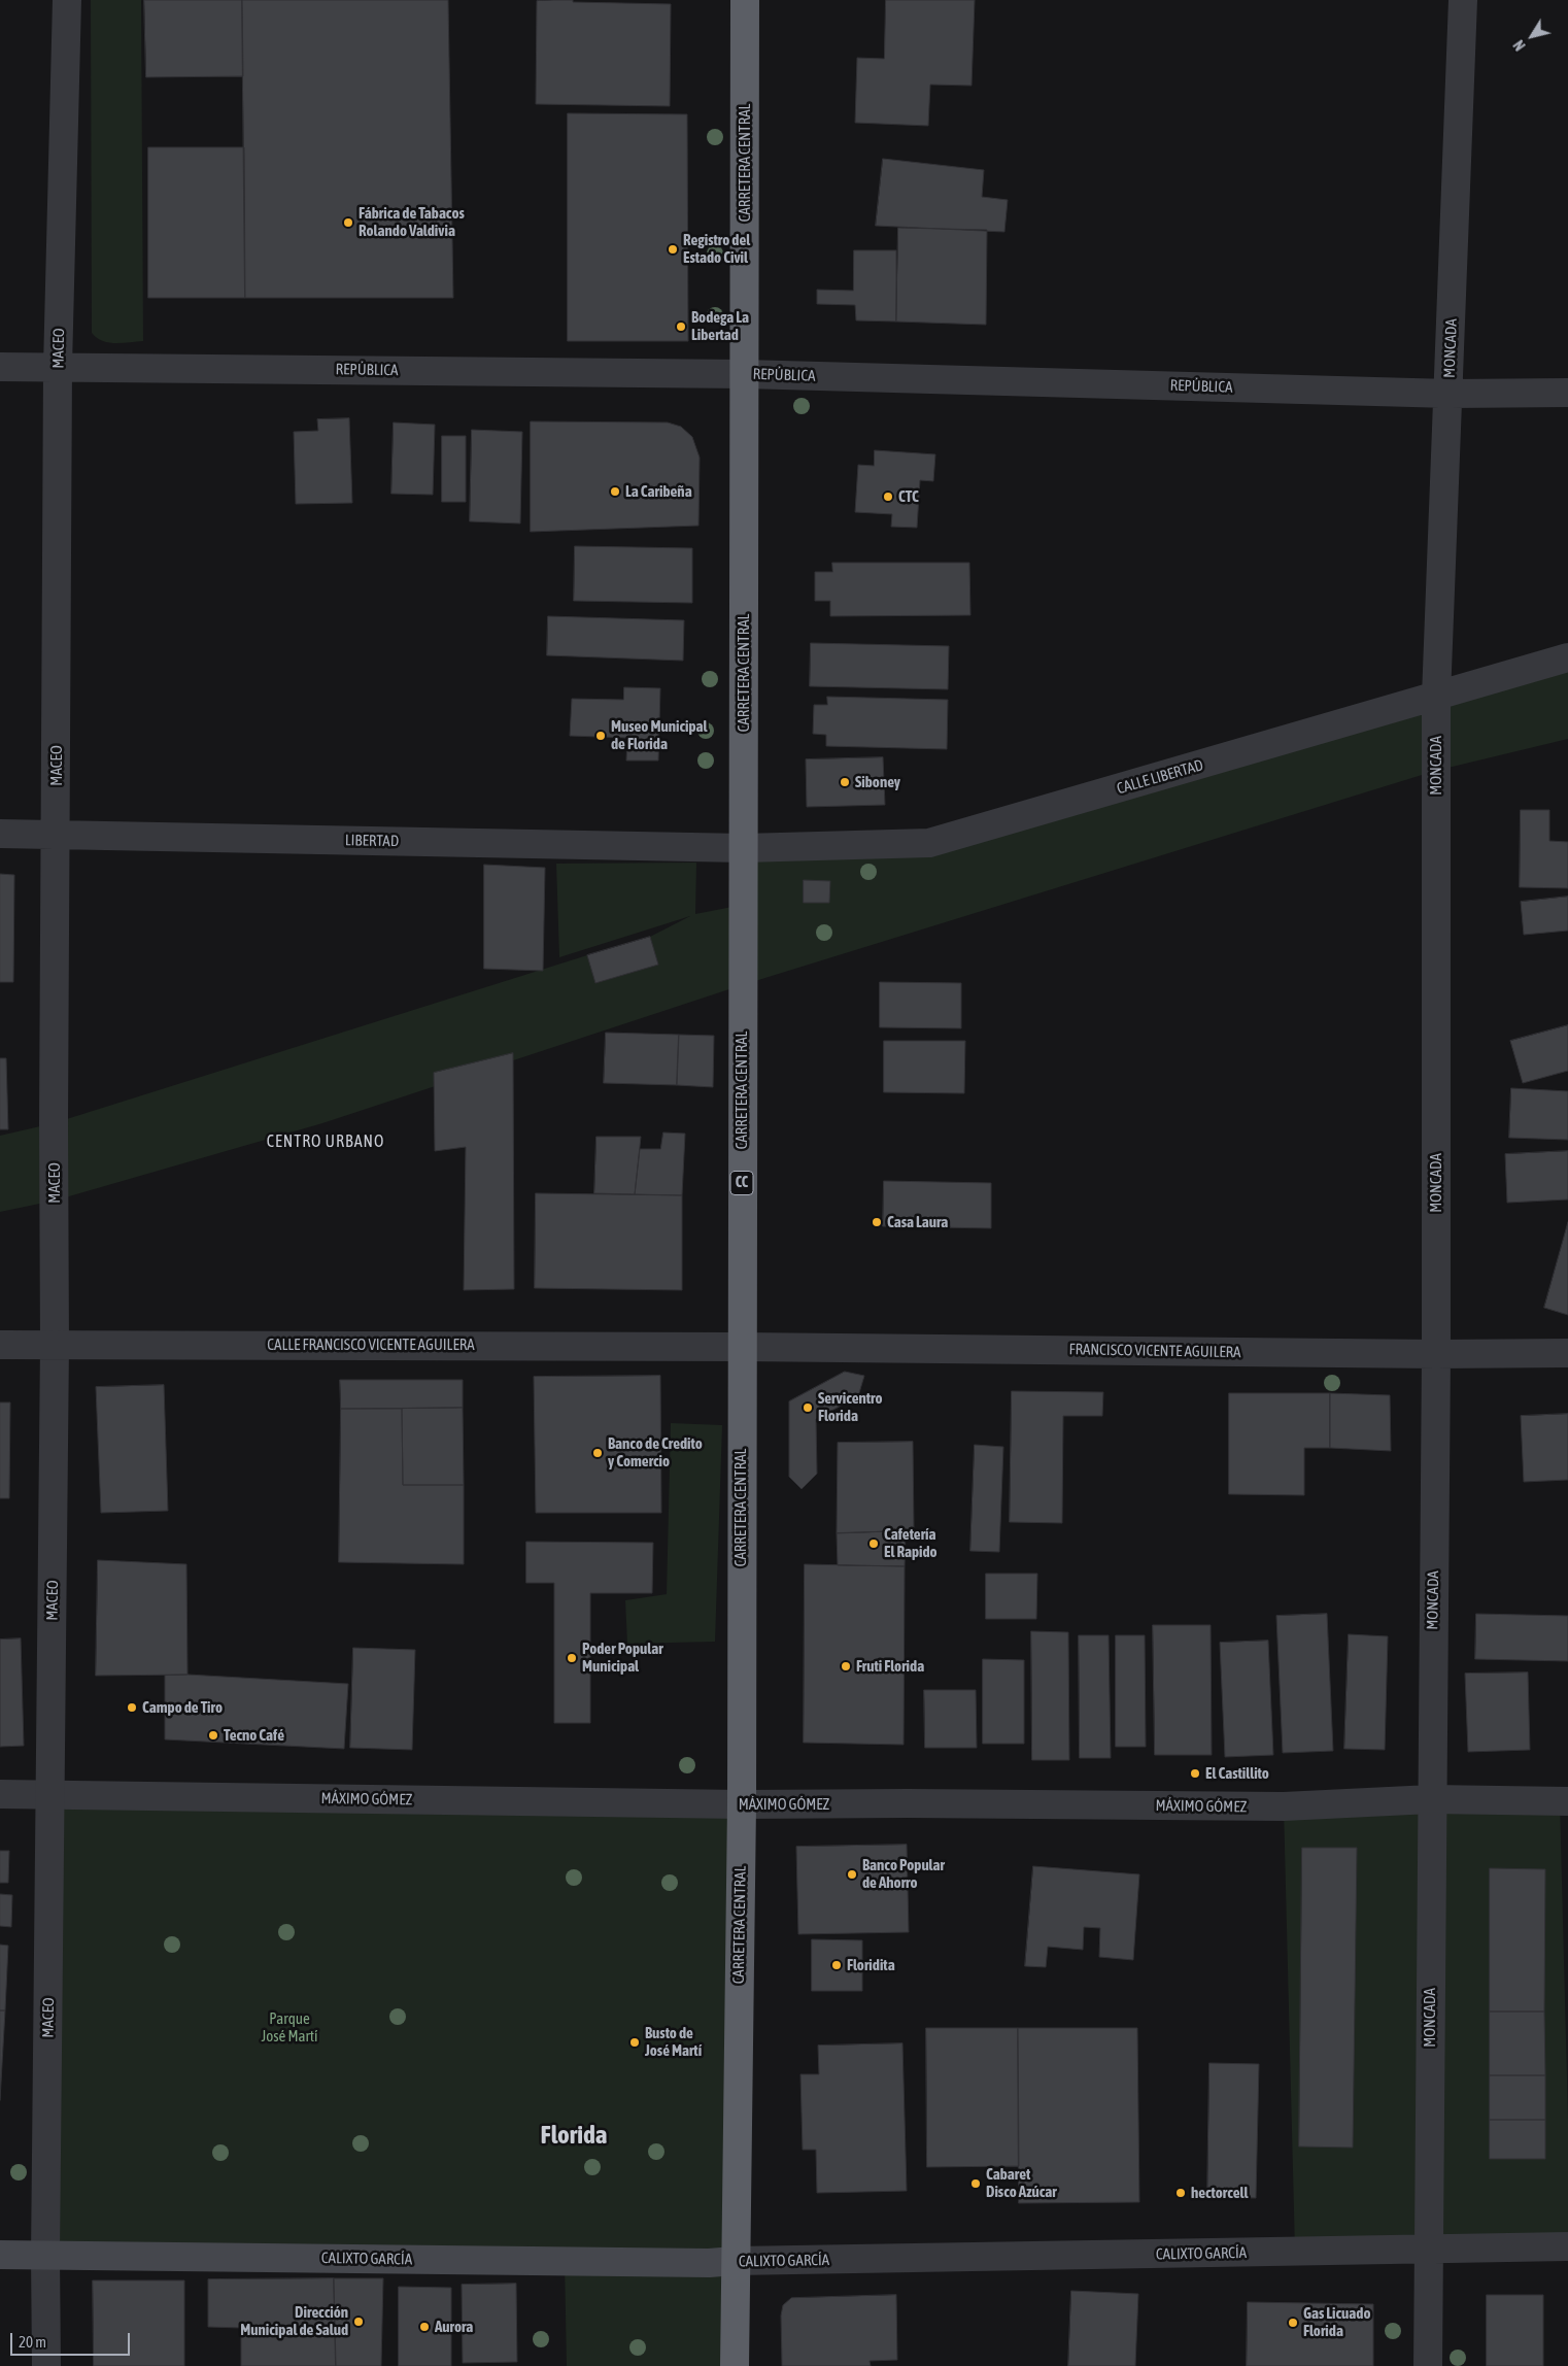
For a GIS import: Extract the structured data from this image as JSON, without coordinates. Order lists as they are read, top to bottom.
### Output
{
  "streets": {
    "highway": ["CARRETERA CENTRAL", "CC"],
    "main road": ["CALIXTO GARCÍA"],
    "street": [
      "MACEO",
      "MONCADA",
      "REPÚBLICA",
      "CALLE LIBERTAD",
      "LIBERTAD",
      "CALLE FRANCISCO VICENTE AGUILERA",
      "FRANCISCO VICENTE AGUILERA",
      "MÁXIMO GÓMEZ"
    ]
  },
  "crossings": [
    ["CARRETERA CENTRAL", "REPÚBLICA"],
    ["CARRETERA CENTRAL", "CALLE LIBERTAD"],
    ["CARRETERA CENTRAL", "LIBERTAD"],
    ["CARRETERA CENTRAL", "CALLE FRANCISCO VICENTE AGUILERA"],
    ["CARRETERA CENTRAL", "FRANCISCO VICENTE AGUILERA"],
    ["CARRETERA CENTRAL", "MÁXIMO GÓMEZ"],
    ["CARRETERA CENTRAL", "CALIXTO GARCÍA"],
    ["MACEO", "REPÚBLICA"],
    ["MACEO", "LIBERTAD"],
    ["MACEO", "CALLE FRANCISCO VICENTE AGUILERA"],
    ["MACEO", "MÁXIMO GÓMEZ"],
    ["MACEO", "CALIXTO GARCÍA"],
    ["MONCADA", "REPÚBLICA"],
    ["MONCADA", "CALLE LIBERTAD"],
    ["MONCADA", "FRANCISCO VICENTE AGUILERA"],
    ["MONCADA", "MÁXIMO GÓMEZ"],
    ["MONCADA", "CALIXTO GARCÍA"],
    ["CALLE LIBERTAD", "LIBERTAD"],
    ["CALLE FRANCISCO VICENTE AGUILERA", "FRANCISCO VICENTE AGUILERA"]
  ],
  "districts": ["CENTRO URBANO", "Florida"],
  "parks": ["Parque José Martí"],
  "places": [
    "Fábrica de Tabacos Rolando Valdivia",
    "Registro del Estado Civil",
    "Bodega La Libertad",
    "La Caribeña",
    "CTC",
    "Museo Municipal de Florida",
    "Siboney",
    "Casa Laura",
    "Servicentro Florida",
    "Banco de Credito y Comercio",
    "Cafetería El Rapido",
    "Poder Popular Municipal",
    "Fruti Florida",
    "Campo de Tiro",
    "Tecno Café",
    "El Castillito",
    "Banco Popular de Ahorro",
    "Floridita",
    "Busto de José Martí",
    "Cabaret Disco Azúcar",
    "hectorcell",
    "Dirección Municipal de Salud",
    "Gas Licuado Florida",
    "Aurora"
  ],
  "scale_bar": "20 m",
  "north": "bottom left"
}
